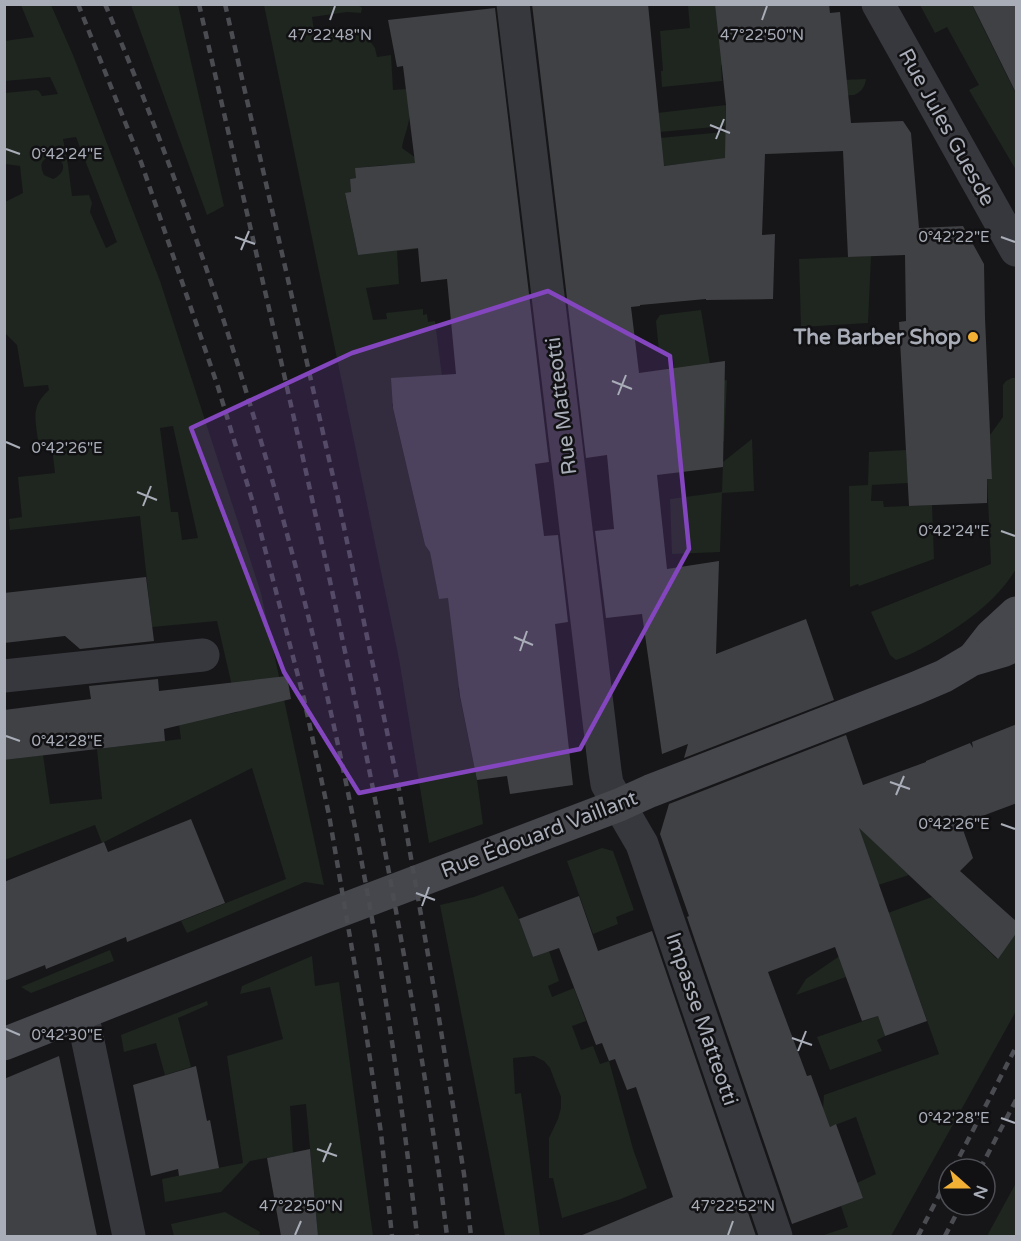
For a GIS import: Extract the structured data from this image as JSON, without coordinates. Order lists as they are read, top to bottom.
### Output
{
  "streets": {
    "main road": ["Rue Édouard Vaillant"],
    "street": ["Rue Jules Guesde", "Rue Matteotti", "Impasse Matteotti"]
  },
  "crossings": [
    ["Rue Matteotti", "Rue Édouard Vaillant"],
    ["Rue Matteotti", "Impasse Matteotti"],
    ["Rue Édouard Vaillant", "Impasse Matteotti"]
  ],
  "places": ["The Barber Shop"],
  "north": "right",
  "coordinates": [
    "47°22'48\"N",
    "47°22'50\"N",
    "0°42'24\"E",
    "0°42'22\"E",
    "0°42'26\"E",
    "0°42'28\"E",
    "0°42'30\"E",
    "47°22'52\"N"
  ]
}
